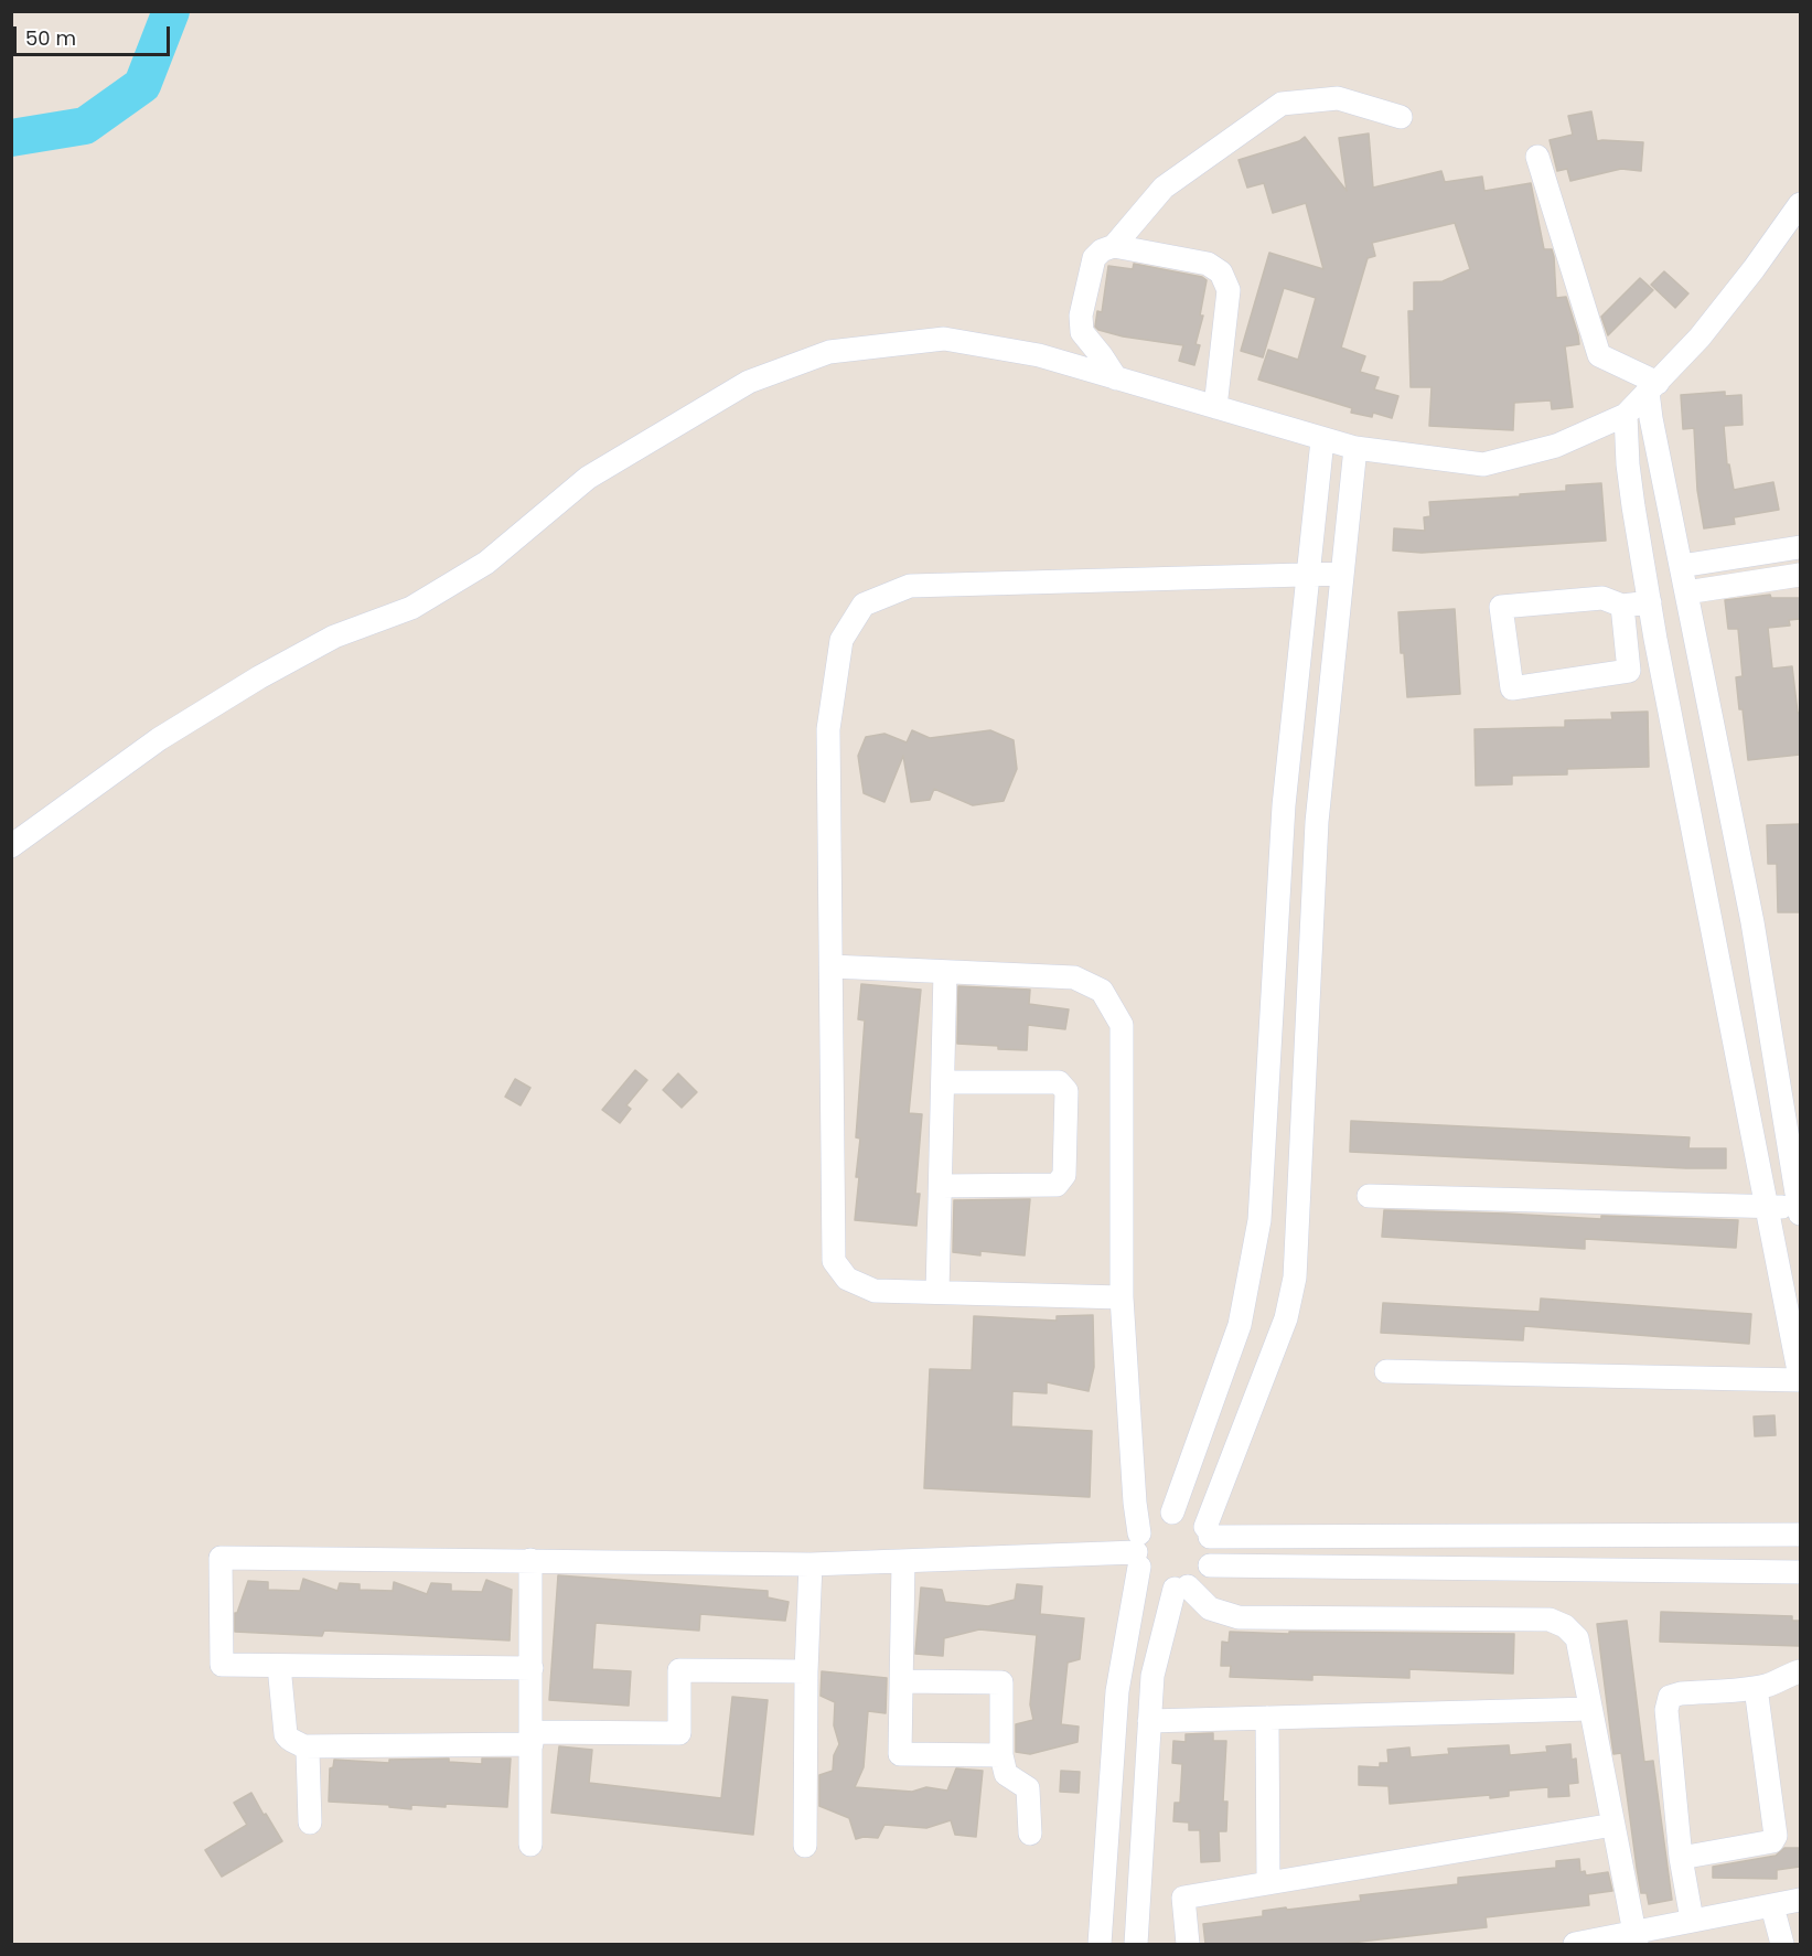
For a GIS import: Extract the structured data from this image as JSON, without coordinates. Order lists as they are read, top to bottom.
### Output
{
  "scale_bar": "50 m"
}
